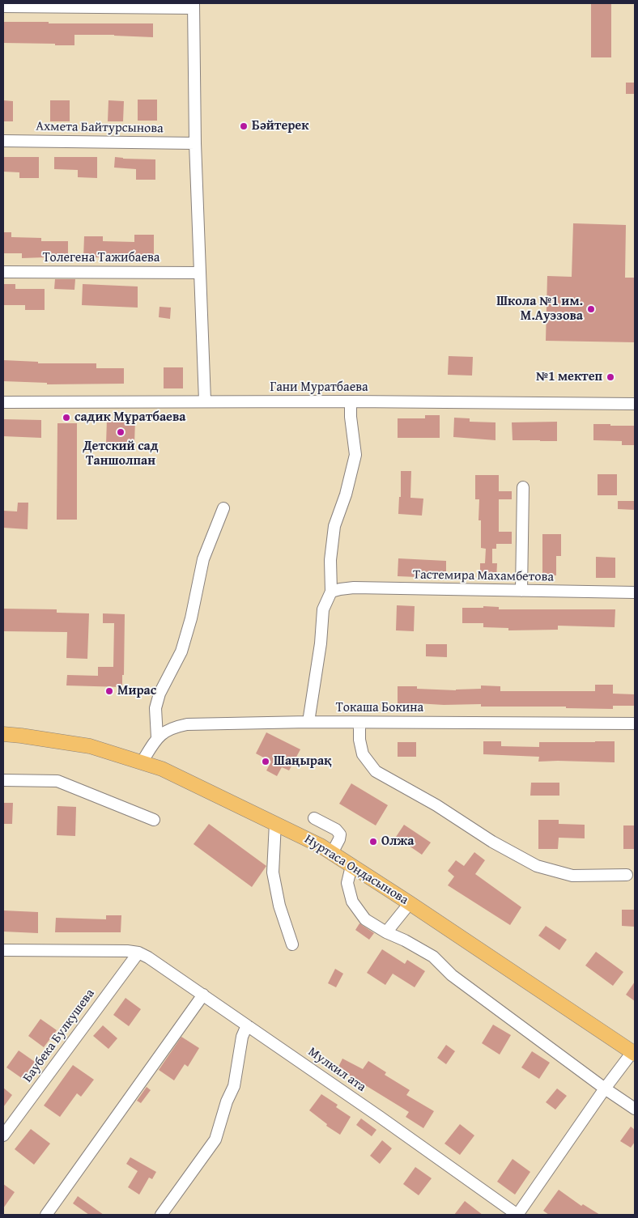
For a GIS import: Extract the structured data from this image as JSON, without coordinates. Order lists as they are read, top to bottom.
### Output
{
  "streets": {
    "main road": ["Нуртаса Ондасынова"],
    "street": [
      "Ахмета Байтурсынова",
      "Толегена Тажибаева",
      "Гани Муратбаева",
      "Тастемира Махамбетова",
      "Токаша Бокина",
      "Баубека Булкушева",
      "Мулкил ата"
    ]
  },
  "crossings": [
    ["Токаша Бокина", "Нуртаса Ондасынова"],
    ["Баубека Булкушева", "Мулкил ата"]
  ],
  "places": [
    "Бәйтерек",
    "Школа №1 им. М.Ауэзова",
    "№1 мектеп",
    "садик Мұратбаева",
    "Детский сад Таншолпан",
    "Мирас",
    "Шаңырақ",
    "Олжа"
  ]
}
